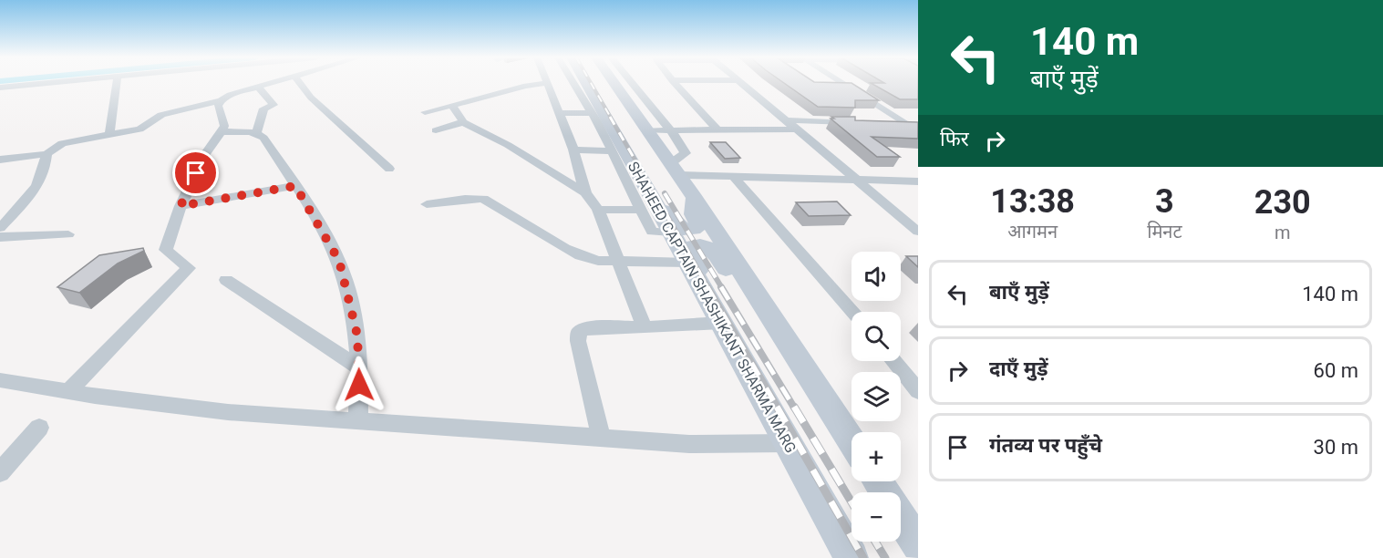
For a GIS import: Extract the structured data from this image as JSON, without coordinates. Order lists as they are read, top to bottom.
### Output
{
  "streets": {
    "main road": ["SHAHEED CAPTAIN SHASHIKANT SHARMA MARG"]
  },
  "page": {
    "turn": ["140 m", "बाएँ मुड़ें"],
    "then": "फिर",
    "eta": [
      "13:38",
      "आगमन",
      "3",
      "मिनट",
      "230",
      "m"
    ],
    "map_buttons": ["+", "−"],
    "list": [
      {
        "name": "बाएँ मुड़ें",
        "value": "140 m"
      },
      {
        "name": "दाएँ मुड़ें",
        "value": "60 m"
      },
      {
        "name": "गंतव्य पर पहुँचे",
        "value": "30 m"
      }
    ]
  }
}
